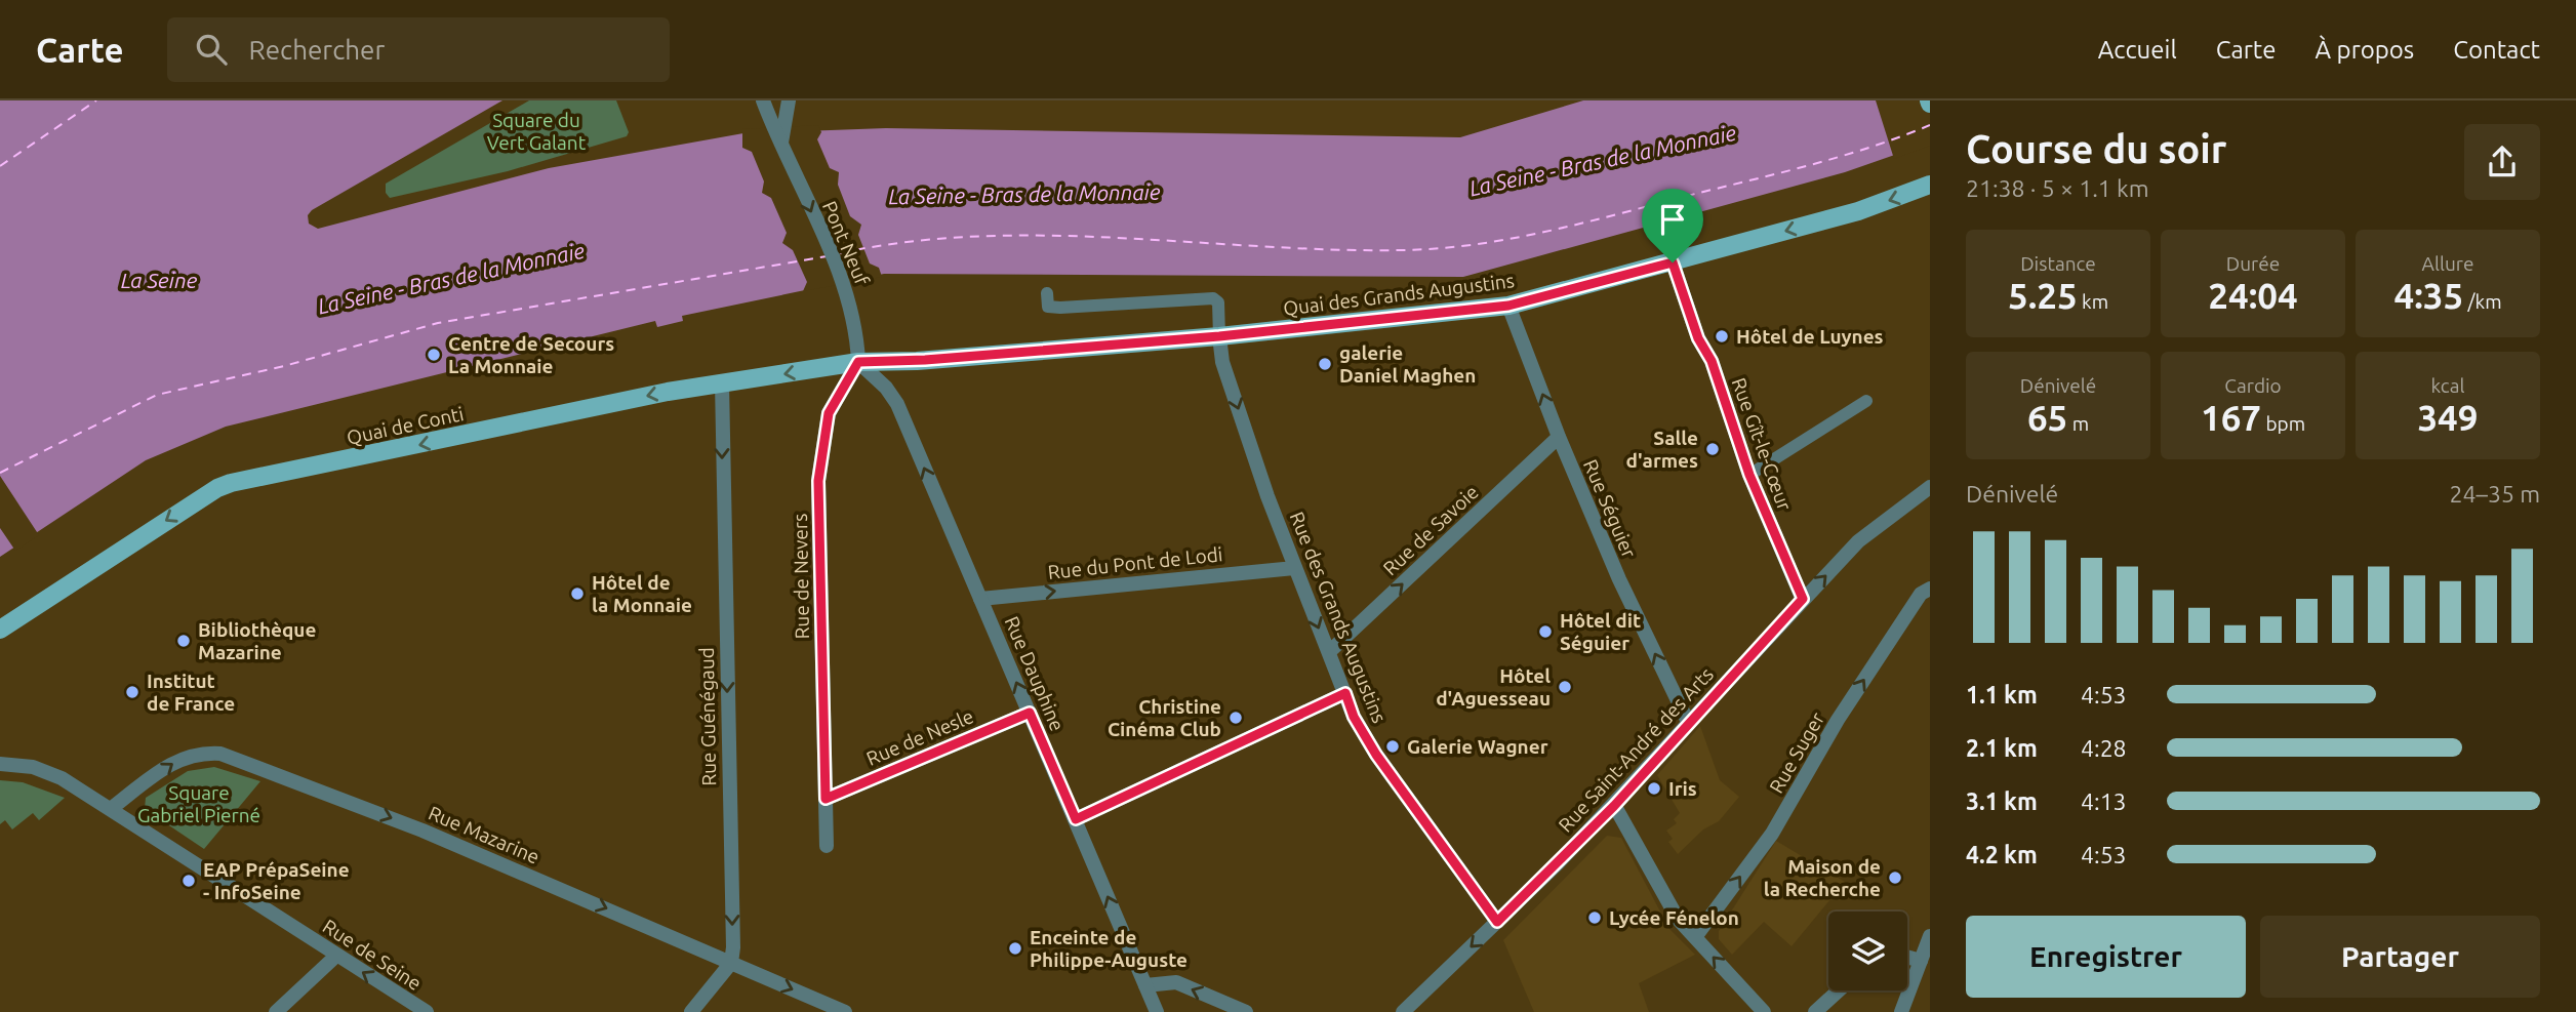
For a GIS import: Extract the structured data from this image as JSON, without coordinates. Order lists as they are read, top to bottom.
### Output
{
  "streets": {
    "main road": ["Quai des Grands Augustins", "Quai de Conti"],
    "street": [
      "Pont Neuf",
      "Rue Gît-le-Cœur",
      "Rue Séguier",
      "Rue de Savoie",
      "Rue du Pont de Lodi",
      "Rue de Nevers",
      "Rue des Grands Augustins",
      "Rue Dauphine",
      "Rue Guénégaud",
      "Rue de Nesle",
      "Rue Saint-André des Arts",
      "Rue Suger",
      "Rue Mazarine",
      "Rue de Seine"
    ]
  },
  "crossings": [
    ["Pont Neuf", "Quai des Grands Augustins"],
    ["Pont Neuf", "Quai de Conti"],
    ["Pont Neuf", "Rue de Nevers"],
    ["Pont Neuf", "Rue Dauphine"],
    ["Quai des Grands Augustins", "Quai de Conti"],
    ["Quai des Grands Augustins", "Rue Gît-le-Cœur"],
    ["Quai des Grands Augustins", "Rue Séguier"],
    ["Quai des Grands Augustins", "Rue de Nevers"],
    ["Quai des Grands Augustins", "Rue des Grands Augustins"],
    ["Quai des Grands Augustins", "Rue Dauphine"],
    ["Quai de Conti", "Rue de Nevers"],
    ["Quai de Conti", "Rue Dauphine"],
    ["Quai de Conti", "Rue Guénégaud"],
    ["Rue Gît-le-Cœur", "Rue Saint-André des Arts"],
    ["Rue Séguier", "Rue de Savoie"],
    ["Rue Séguier", "Rue Saint-André des Arts"],
    ["Rue de Savoie", "Rue des Grands Augustins"],
    ["Rue du Pont de Lodi", "Rue des Grands Augustins"],
    ["Rue du Pont de Lodi", "Rue Dauphine"],
    ["Rue de Nevers", "Rue Dauphine"],
    ["Rue de Nevers", "Rue de Nesle"],
    ["Rue des Grands Augustins", "Rue Saint-André des Arts"],
    ["Rue Dauphine", "Rue de Nesle"],
    ["Rue Guénégaud", "Rue Mazarine"],
    ["Rue Mazarine", "Rue de Seine"]
  ],
  "one_way": [
    "Pont Neuf",
    "Quai de Conti",
    "Rue Séguier",
    "Rue de Savoie",
    "Rue du Pont de Lodi",
    "Rue des Grands Augustins",
    "Rue Dauphine",
    "Rue Guénégaud",
    "Rue Suger",
    "Rue Mazarine"
  ],
  "water": ["La Seine - Bras de la Monnaie", "La Seine"],
  "parks": ["Square du Vert Galant", "Square Gabriel Pierné"],
  "places": [
    "Hôtel de Luynes",
    "Centre de Secours La Monnaie",
    "galerie Daniel Maghen",
    "Salle d'armes",
    "Hôtel de la Monnaie",
    "Hôtel dit Séguier",
    "Bibliothèque Mazarine",
    "Hôtel d'Aguesseau",
    "Institut de France",
    "Christine Cinéma Club",
    "Galerie Wagner",
    "Iris",
    "Maison de la Recherche",
    "EAP PrépaSeine - InfoSeine",
    "Lycée Fénelon",
    "Enceinte de Philippe-Auguste"
  ],
  "page": {
    "header": "Carte",
    "search": "Rechercher",
    "nav": [
      "Accueil",
      "Carte",
      "À propos",
      "Contact"
    ],
    "heading": ["Course du soir", "21:38 · 5 × 1.1 km"],
    "stats": [
      ["Distance", "5.25 km"],
      ["Durée", "24:04"],
      ["Allure", "4:35 /km"],
      ["Dénivelé", "65 m"],
      ["Cardio", "167 bpm"],
      ["kcal", "349"]
    ],
    "chart": ["Dénivelé", "24–35 m"],
    "list": [
      {
        "name": "1.1 km",
        "note": "4:53"
      },
      {
        "name": "2.1 km",
        "note": "4:28"
      },
      {
        "name": "3.1 km",
        "note": "4:13"
      },
      {
        "name": "4.2 km",
        "note": "4:53"
      }
    ],
    "buttons": ["Enregistrer", "Partager"]
  }
}
